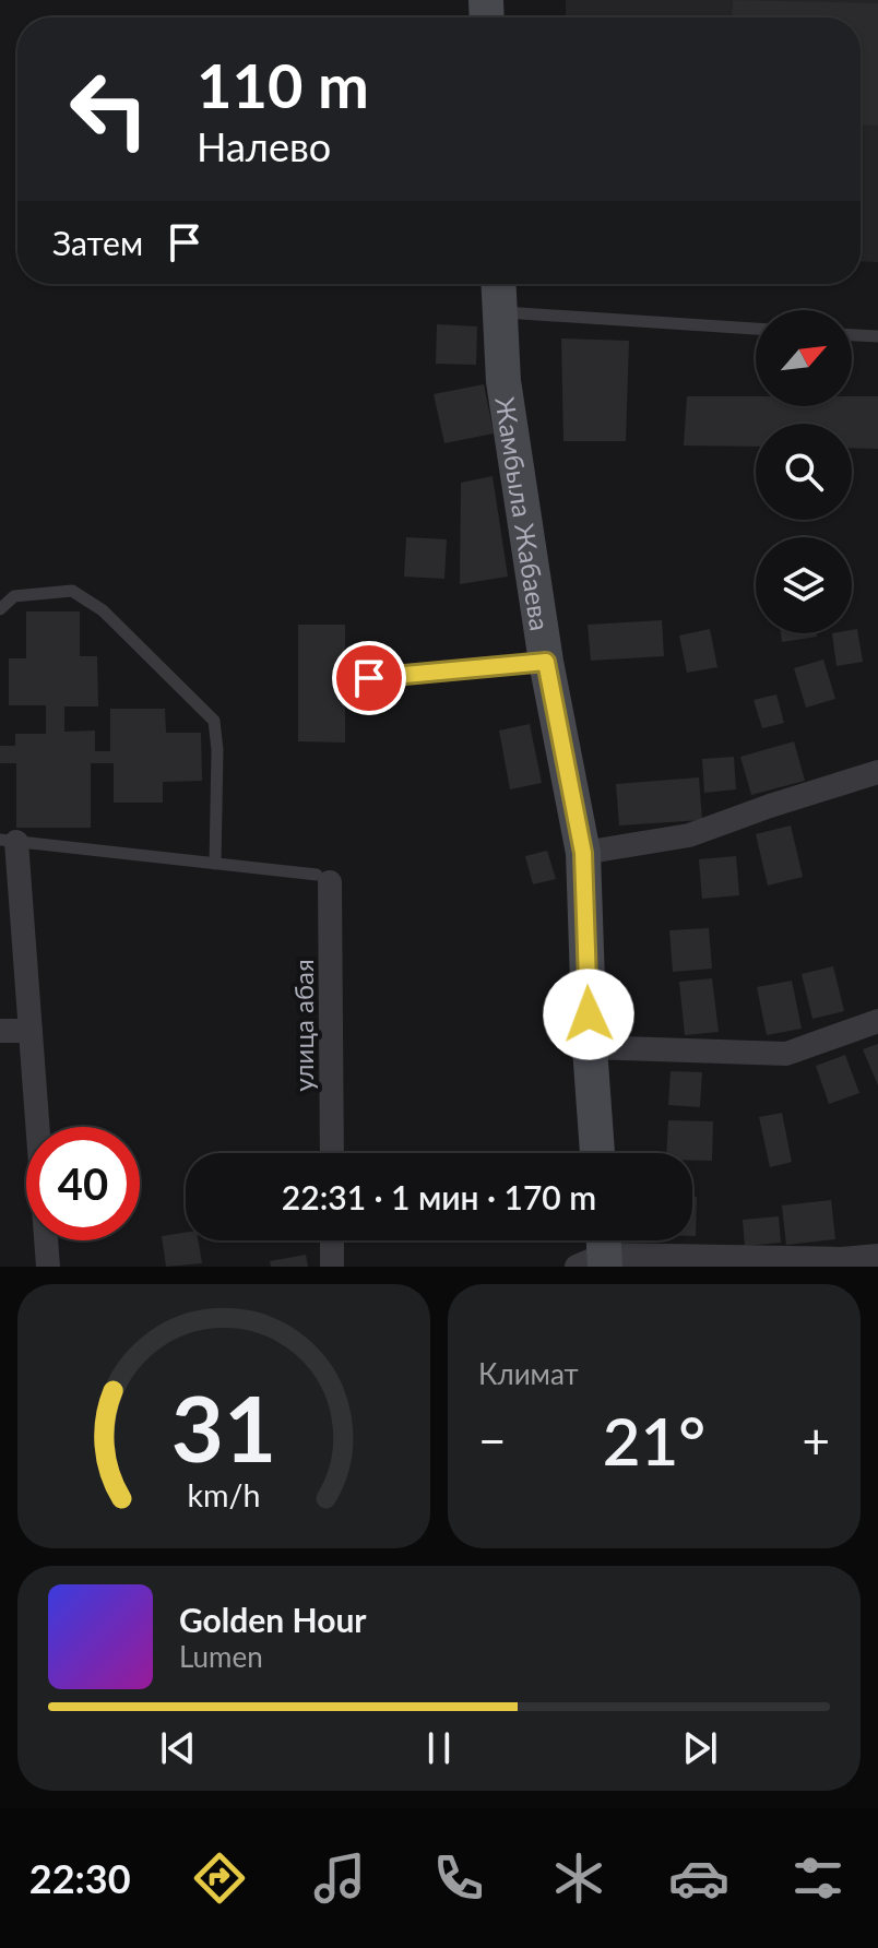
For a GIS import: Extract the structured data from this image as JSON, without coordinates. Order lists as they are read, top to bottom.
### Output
{
  "streets": {
    "street": ["Жамбыла Жабаева", "улица абая"]
  },
  "north": "top right",
  "page": {
    "turn": ["110 m", "Налево"],
    "then": "Затем",
    "limit": "40",
    "trip": "22:31 · 1 мин · 170 m",
    "tile": "Климат",
    "heat": ["−", "21°", "+"],
    "song": ["Golden Hour", "Lumen"],
    "tabs": "22:30",
    "gauge": ["31", "km/h"]
  }
}
